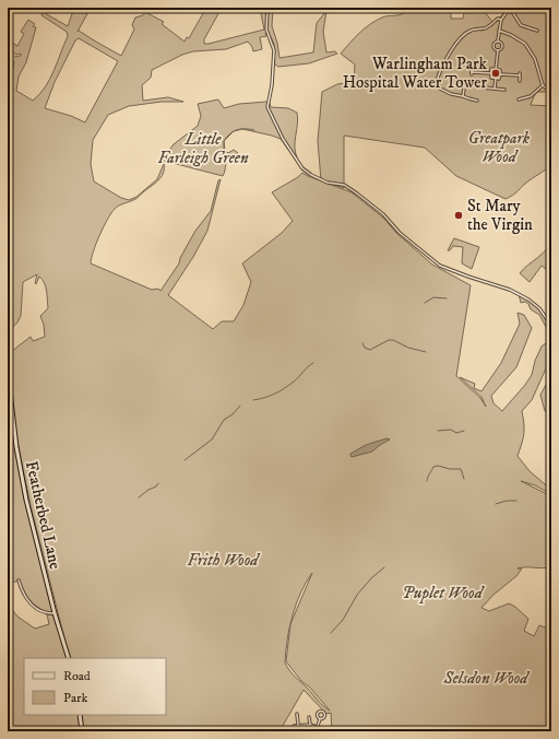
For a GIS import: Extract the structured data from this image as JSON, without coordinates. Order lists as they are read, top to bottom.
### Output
{
  "streets": {
    "street": ["Featherbed Lane"]
  },
  "parks": [
    "Greatpark Wood",
    "Little Farleigh Green",
    "Frith Wood",
    "Puplet Wood",
    "Selsdon Wood"
  ],
  "places": ["Warlingham Park Hospital Water Tower", "St Mary the Virgin"],
  "legend": ["Road", "Park"]
}
